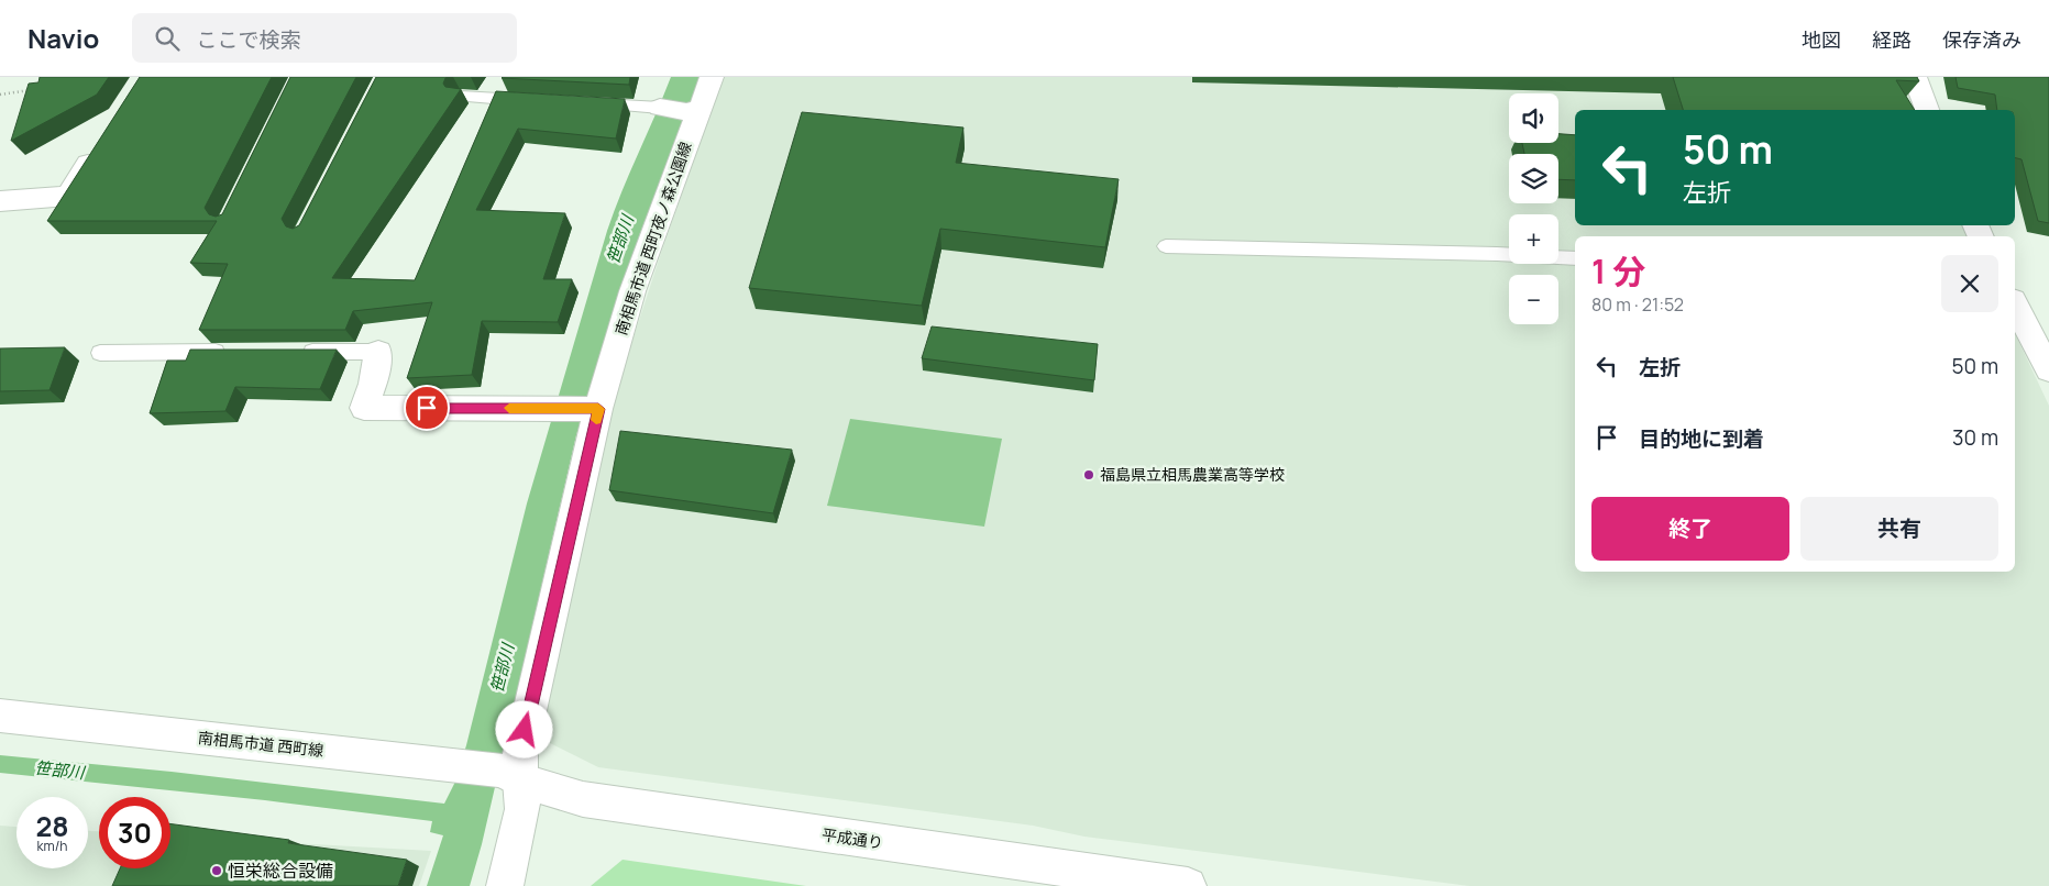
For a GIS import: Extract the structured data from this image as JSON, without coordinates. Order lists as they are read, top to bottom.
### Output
{
  "streets": {
    "street": ["南相馬市道 西町夜ノ森公園線", "南相馬市道 西町線", "平成通り"]
  },
  "crossings": [
    ["南相馬市道 西町夜ノ森公園線", "南相馬市道 西町線"],
    ["南相馬市道 西町夜ノ森公園線", "平成通り"],
    ["南相馬市道 西町線", "平成通り"]
  ],
  "water": ["笹部川"],
  "places": ["福島県立相馬農業高等学校", "恒栄総合設備"],
  "page": {
    "header": "Navio",
    "search": "ここで検索",
    "nav": ["地図", "経路", "保存済み"],
    "map_buttons": ["+", "−"],
    "turn": ["50 m", "左折"],
    "heading": ["1 分", "80 m · 21:52"],
    "list": [
      {
        "name": "左折",
        "value": "50 m"
      },
      {
        "name": "目的地に到着",
        "value": "30 m"
      }
    ],
    "buttons": ["終了", "共有"],
    "speed": "28 km/h",
    "limit": "30"
  }
}
